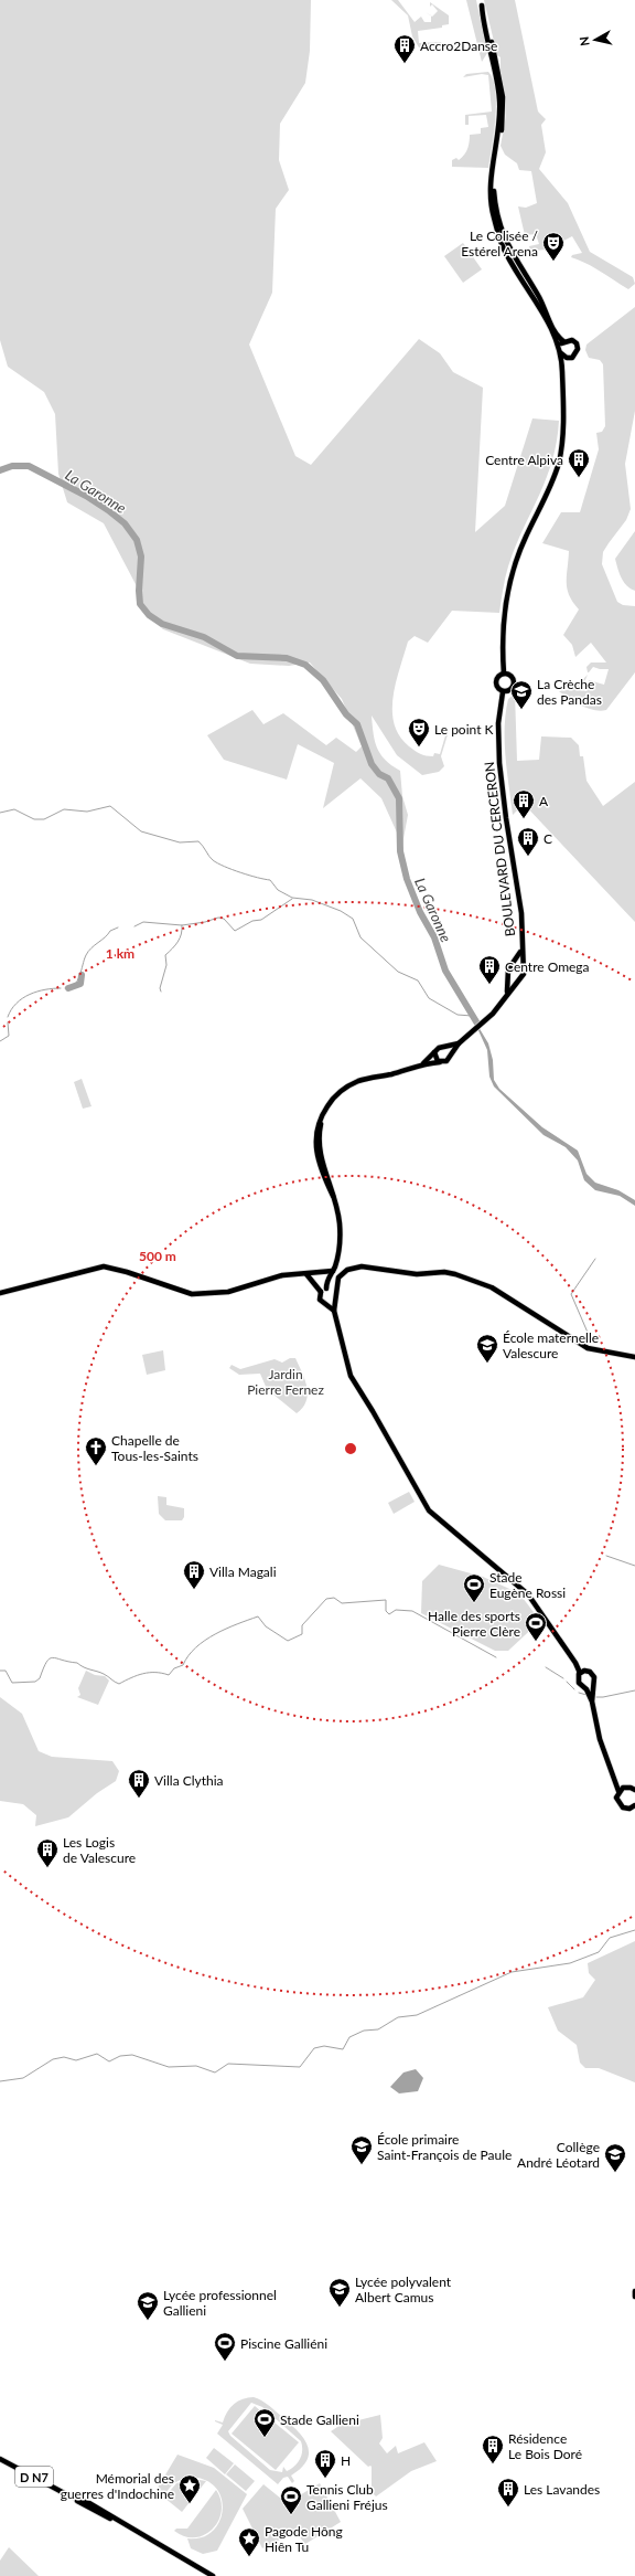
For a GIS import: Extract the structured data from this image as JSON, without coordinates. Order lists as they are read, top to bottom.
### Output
{
  "streets": {
    "main road": ["BOULEVARD DU CERCERON", "D N7"]
  },
  "water": ["La Garonne"],
  "parks": ["Jardin Pierre Fernez"],
  "places": {
    "building": [
      "Accro2Danse",
      "Centre Alpiva",
      "A",
      "C",
      "Centre Omega",
      "Villa Magali",
      "Villa Clythia",
      "Les Logis de Valescure",
      "Résidence Le Bois Doré",
      "H",
      "Les Lavandes"
    ],
    "theatre": ["Le Colisée / Estérel Arena", "Le point K"],
    "school or university": [
      "La Crèche des Pandas",
      "École maternelle Valescure",
      "École primaire Saint-François de Paule",
      "Collège André Léotard",
      "Lycée polyvalent Albert Camus",
      "Lycée professionnel Gallieni"
    ],
    "church": ["Chapelle de Tous-les-Saints"],
    "sports": [
      "Stade Eugène Rossi",
      "Halle des sports Pierre Clère",
      "Piscine Galliéni",
      "Stade Gallieni",
      "Tennis Club Gallieni Fréjus"
    ],
    "place": ["Mémorial des guerres d'Indochine", "Pagode Hông Hiên Tu"]
  },
  "north": "left",
  "rings": ["1 km", "500 m"]
}
